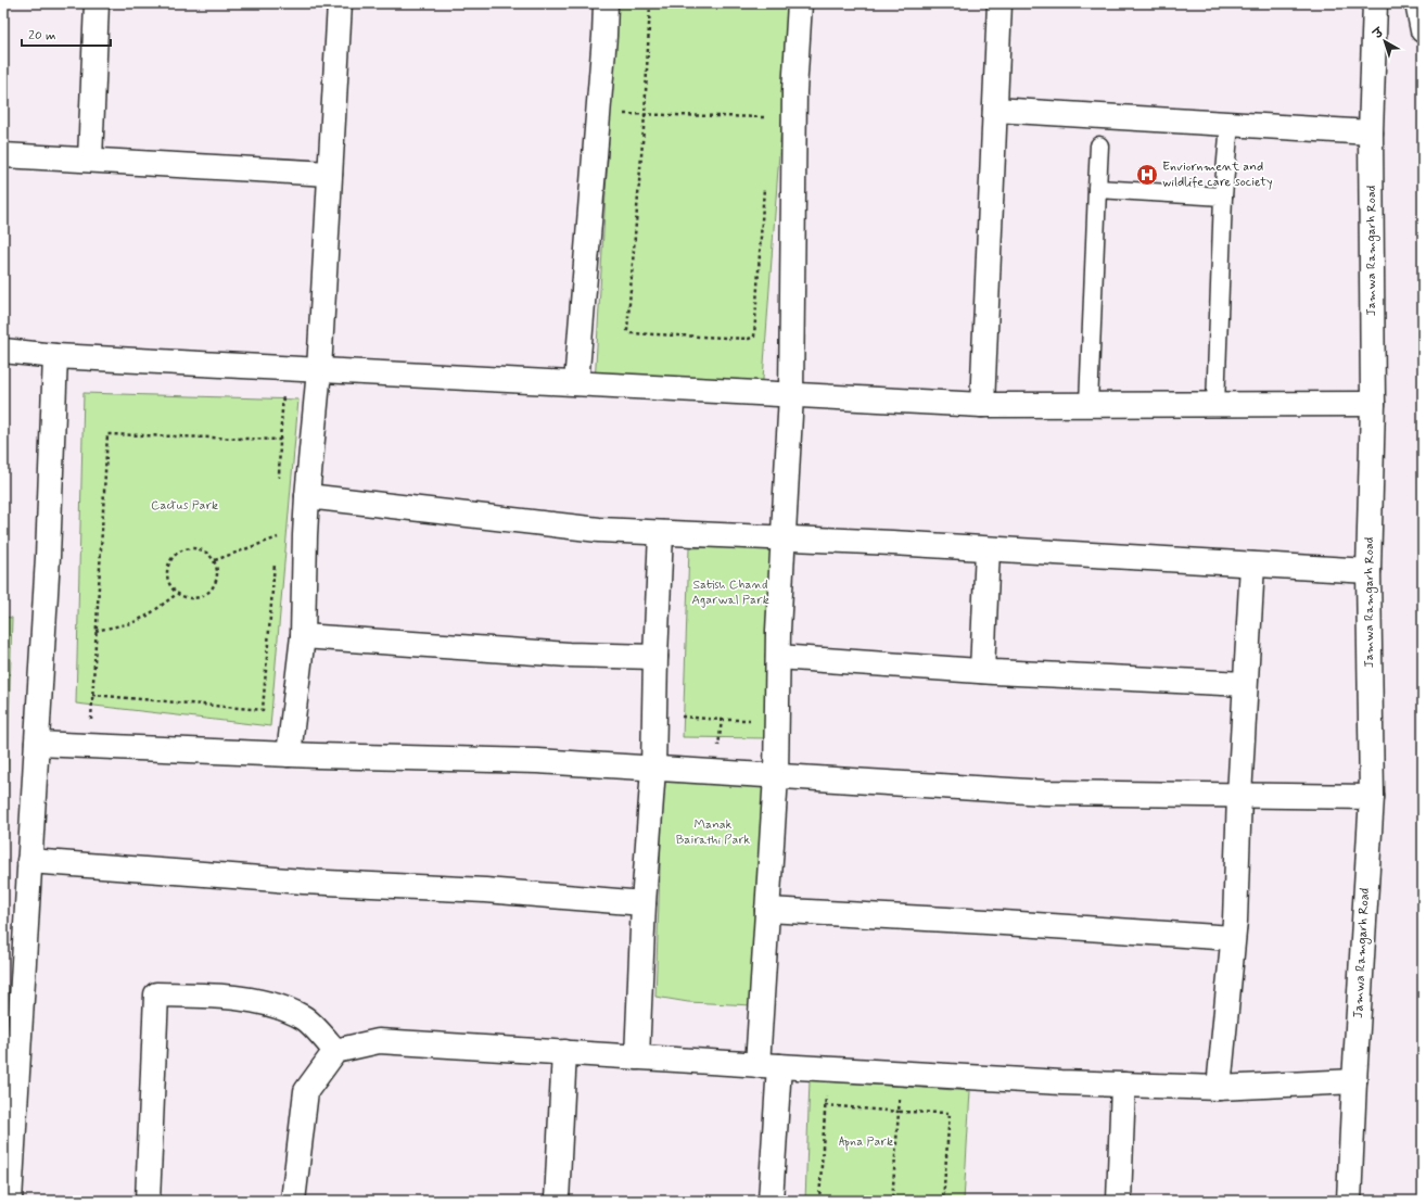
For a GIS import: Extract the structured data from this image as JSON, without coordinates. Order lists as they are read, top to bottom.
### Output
{
  "streets": {
    "street": ["Jamwa Ramgarh Road"]
  },
  "parks": [
    "Cactus Park",
    "Satish Chand Agarwal Park",
    "Manak Bairathi Park",
    "Apna Park"
  ],
  "places": {
    "hospital": ["Enviornment and wildlife care society"]
  },
  "scale_bar": "20 m",
  "north": "top left"
}
